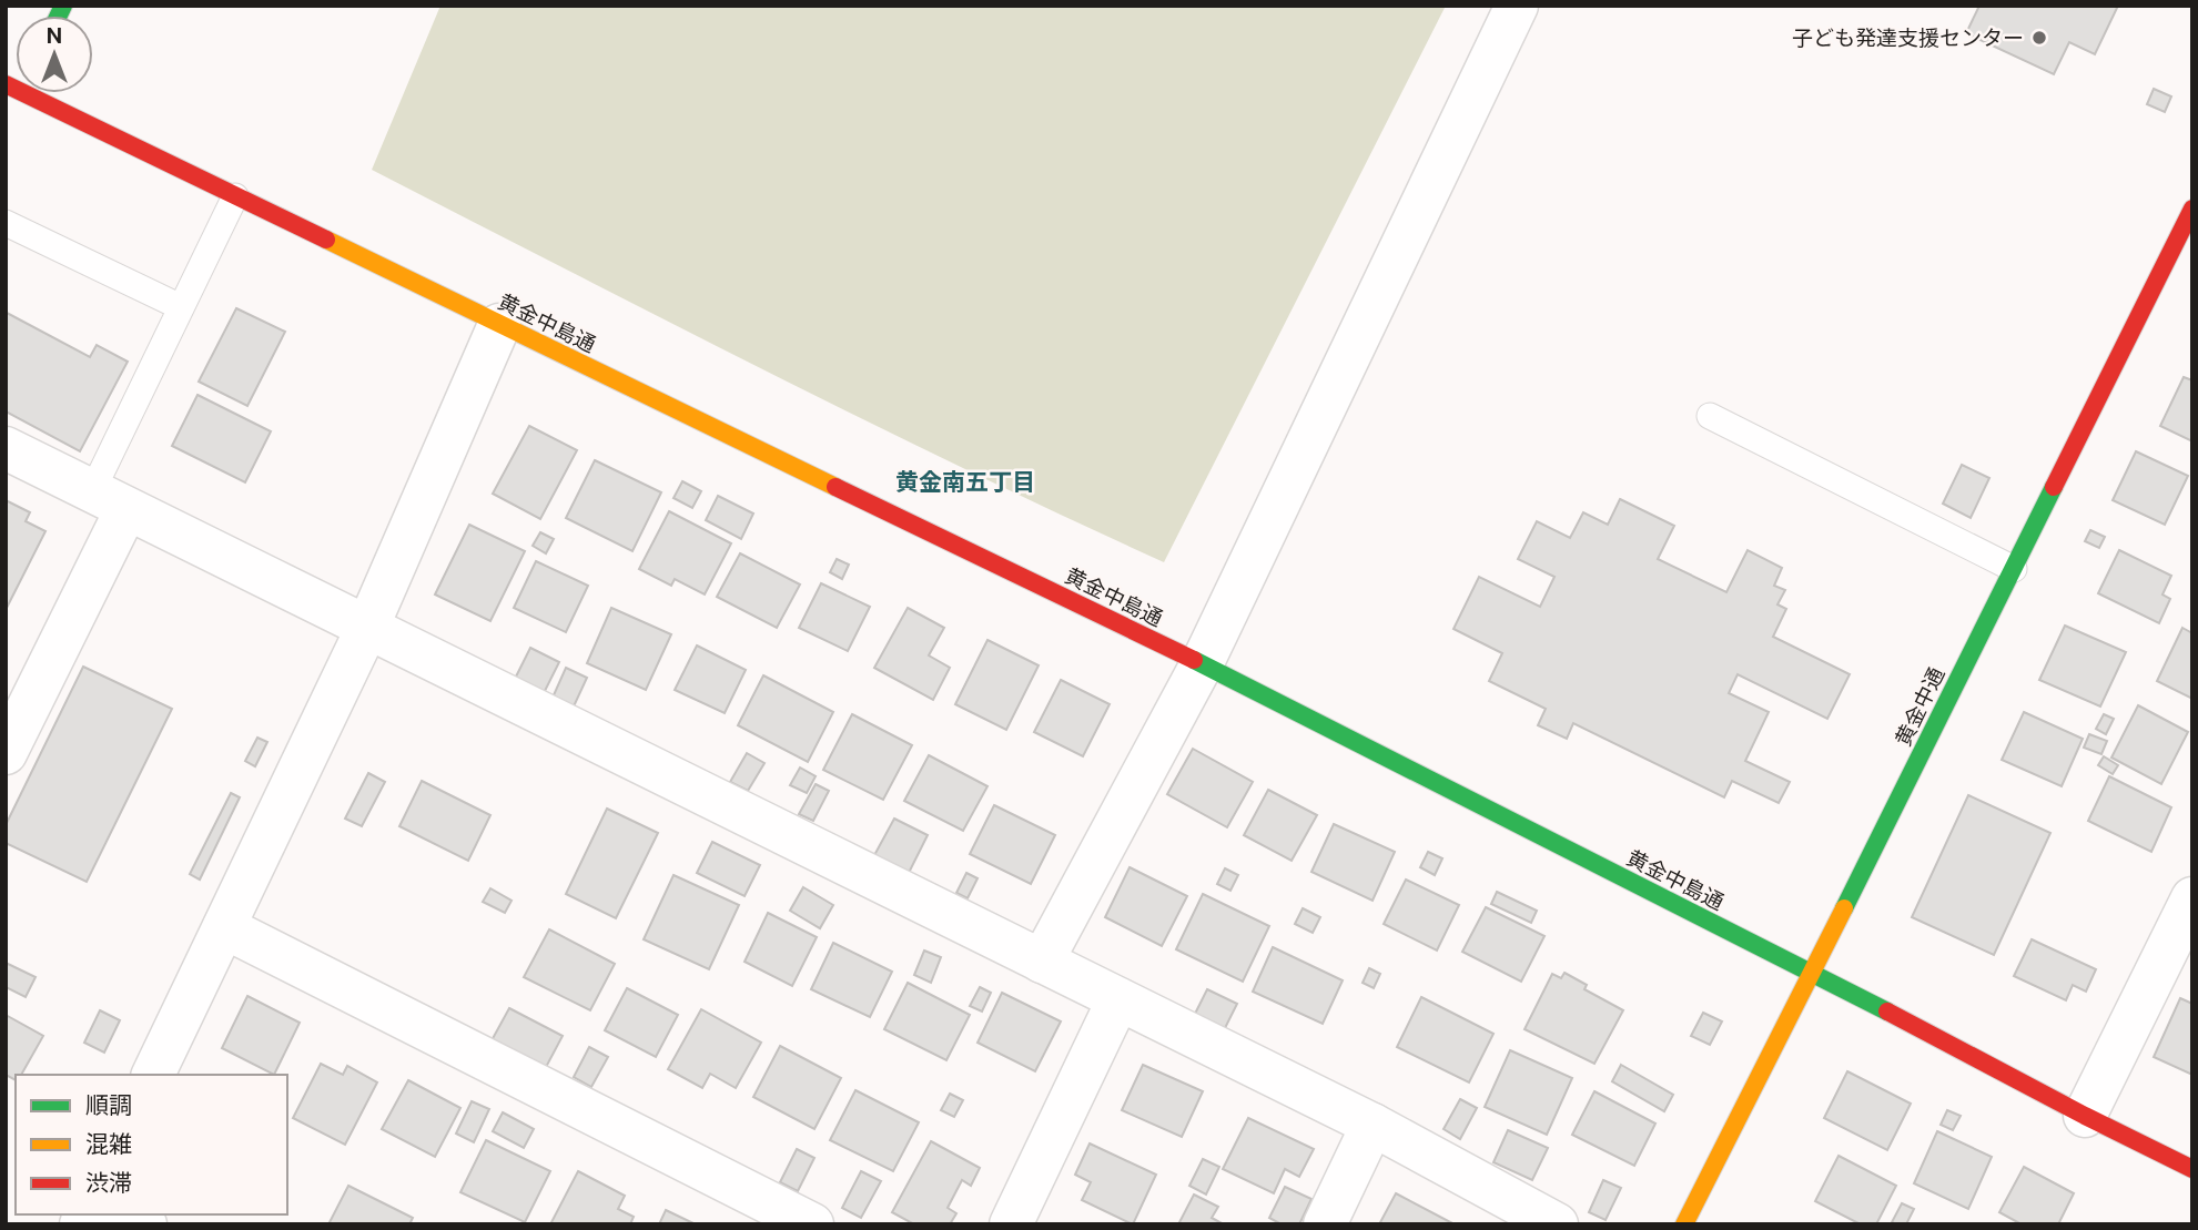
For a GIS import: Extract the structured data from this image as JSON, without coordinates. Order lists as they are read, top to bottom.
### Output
{
  "streets": {
    "street": ["黄金中島通", "黄金中通"]
  },
  "crossings": [
    ["黄金中島通", "黄金中通"]
  ],
  "districts": ["黄金南五丁目"],
  "places": ["子ども発達支援センター"],
  "legend": ["順調", "混雑", "渋滞"],
  "north": "top"
}
